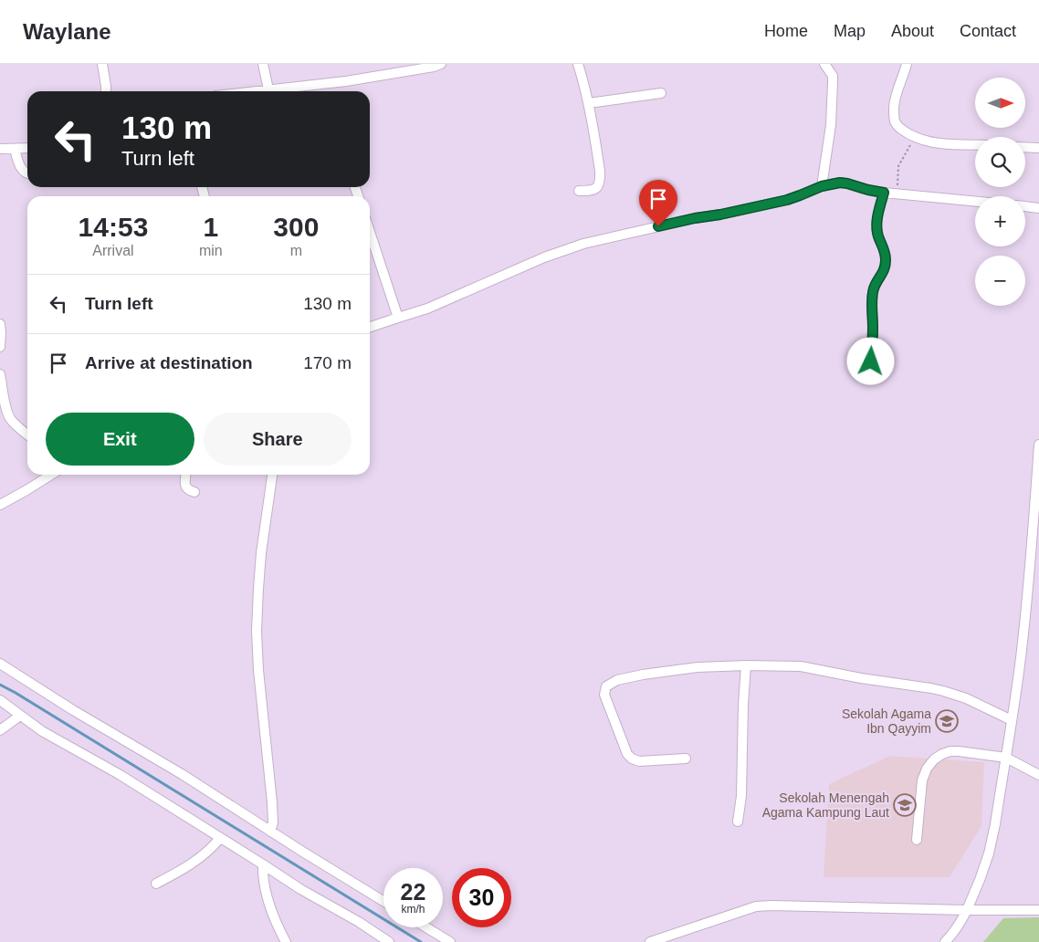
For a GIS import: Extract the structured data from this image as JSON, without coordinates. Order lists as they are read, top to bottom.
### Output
{
  "places": {
    "school or university": ["Sekolah Agama Ibn Qayyim", "Sekolah Menengah Agama Kampung Laut"]
  },
  "north": "right",
  "page": {
    "header": "Waylane",
    "nav": [
      "Home",
      "Map",
      "About",
      "Contact"
    ],
    "map_buttons": ["+", "−"],
    "turn": ["130 m", "Turn left"],
    "eta": [
      "14:53",
      "Arrival",
      "1",
      "min",
      "300",
      "m"
    ],
    "list": [
      {
        "name": "Turn left",
        "value": "130 m"
      },
      {
        "name": "Arrive at destination",
        "value": "170 m"
      }
    ],
    "buttons": ["Exit", "Share"],
    "speed": "22 km/h",
    "limit": "30"
  }
}
